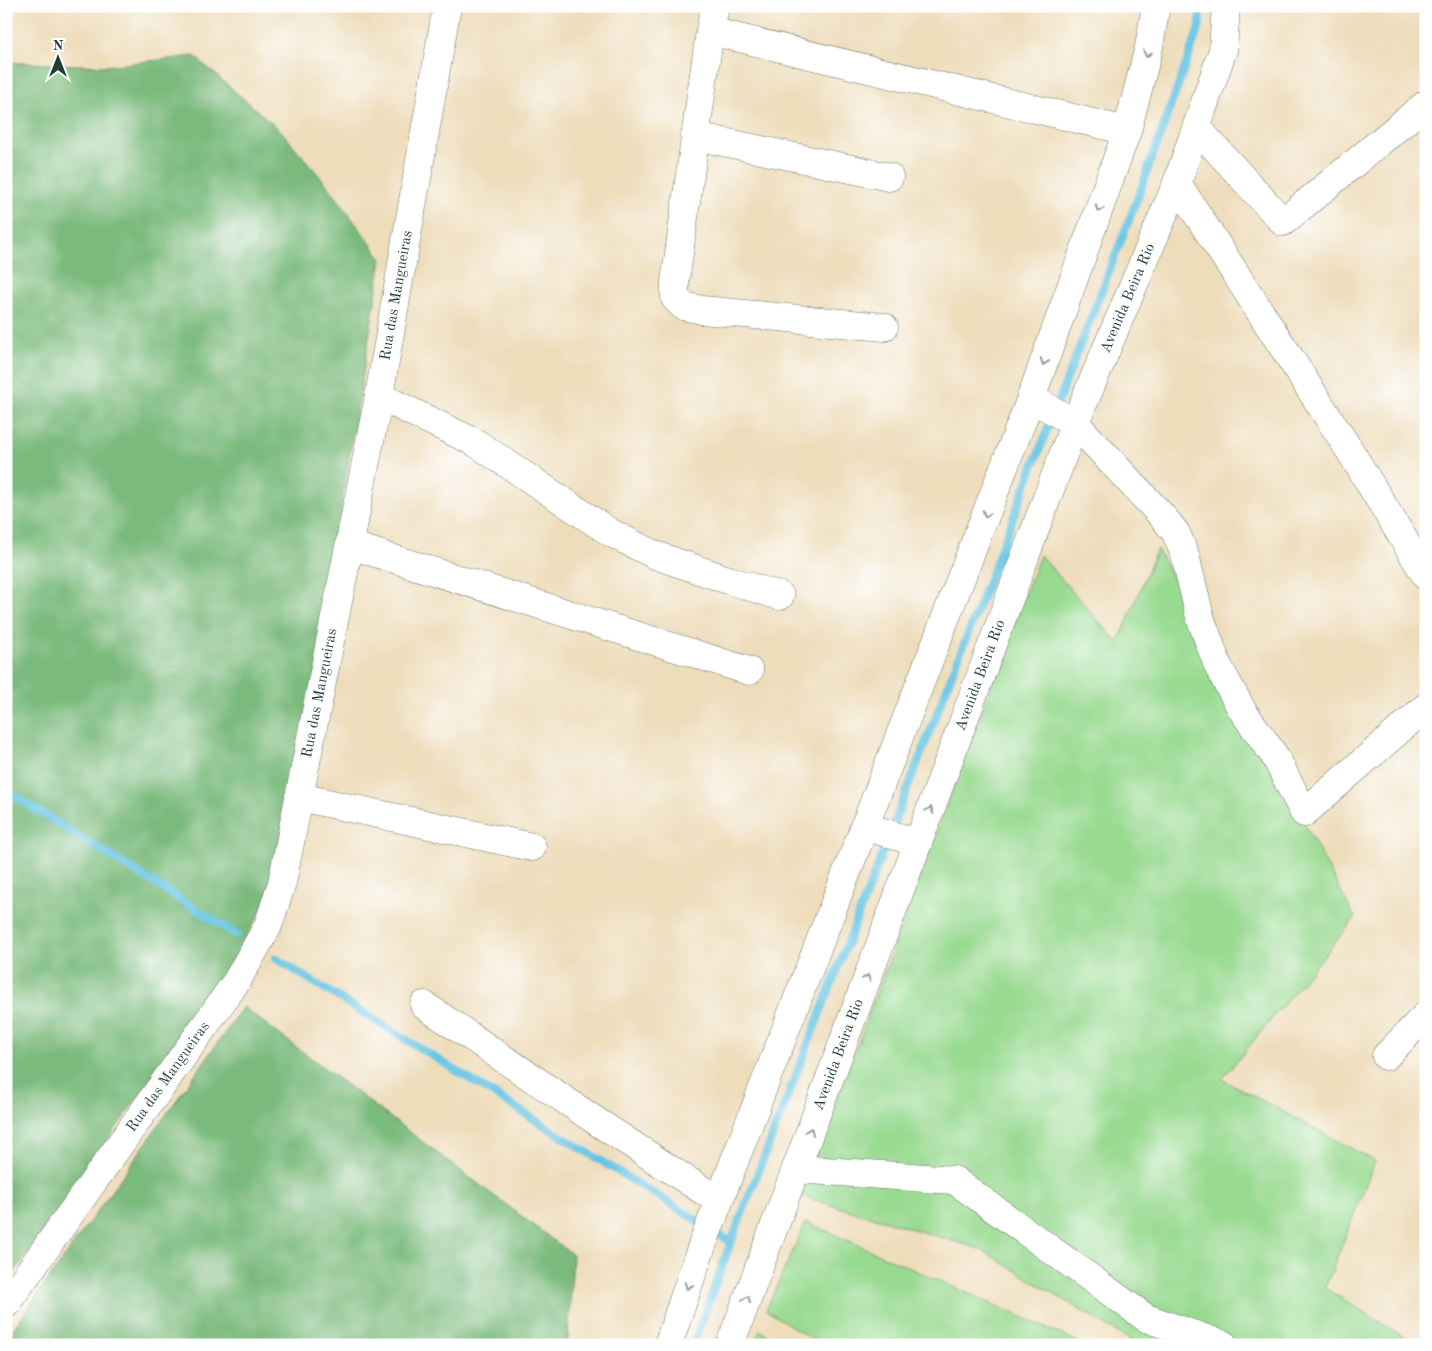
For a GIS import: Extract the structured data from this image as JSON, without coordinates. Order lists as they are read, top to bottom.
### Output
{
  "streets": {
    "street": ["Rua das Mangueiras", "Avenida Beira Rio"]
  },
  "north": "top"
}
